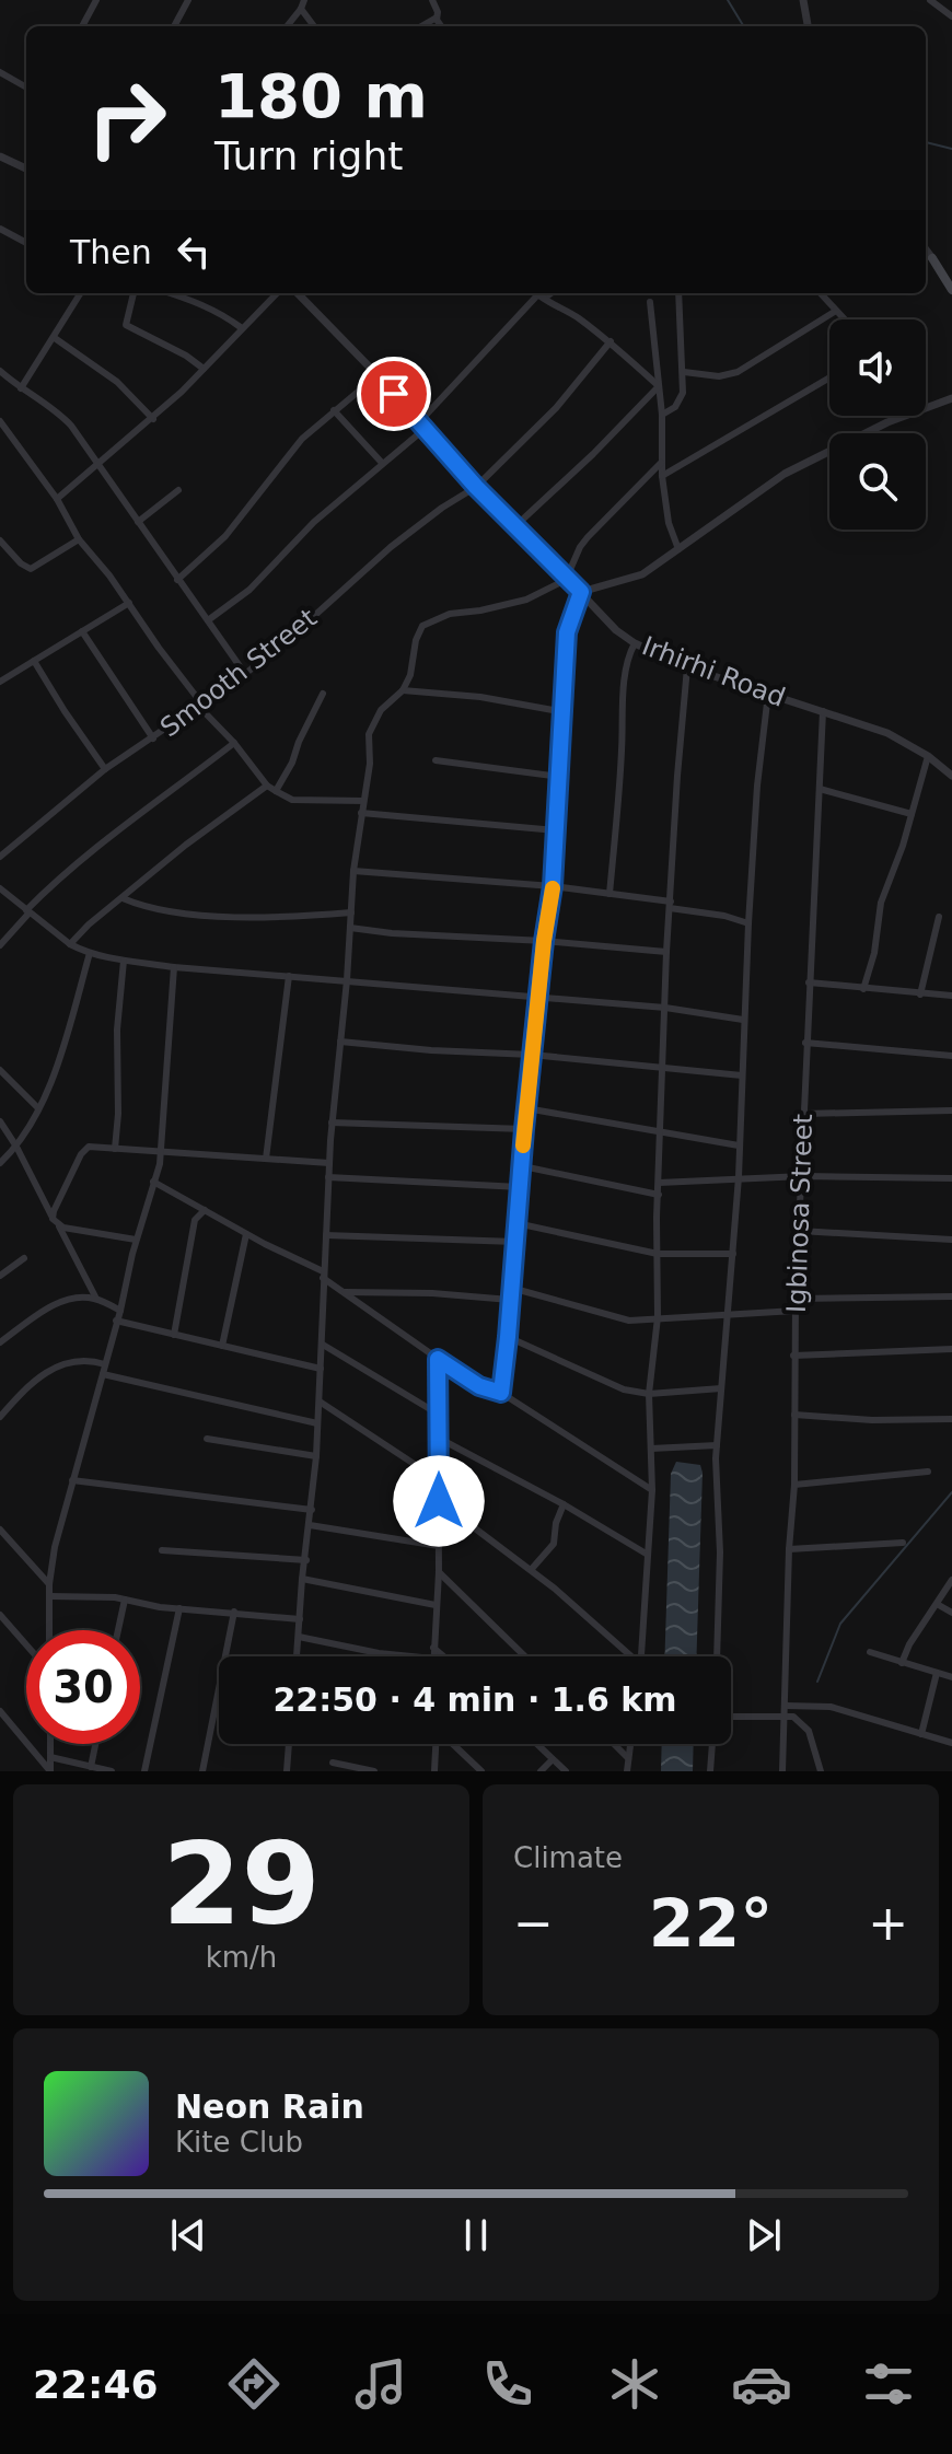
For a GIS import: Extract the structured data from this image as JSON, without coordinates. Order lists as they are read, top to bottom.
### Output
{
  "streets": {
    "street": ["Irhirhi Road", "Smooth Street", "Igbinosa Street"]
  },
  "crossings": [
    ["Irhirhi Road", "Smooth Street"],
    ["Irhirhi Road", "Igbinosa Street"]
  ],
  "page": {
    "turn": ["180 m", "Turn right"],
    "then": "Then",
    "limit": "30",
    "trip": "22:50 · 4 min · 1.6 km",
    "tile": [
      ["29", "km/h"],
      "Climate"
    ],
    "heat": ["−", "22°", "+"],
    "song": ["Neon Rain", "Kite Club"],
    "tabs": "22:46"
  }
}
